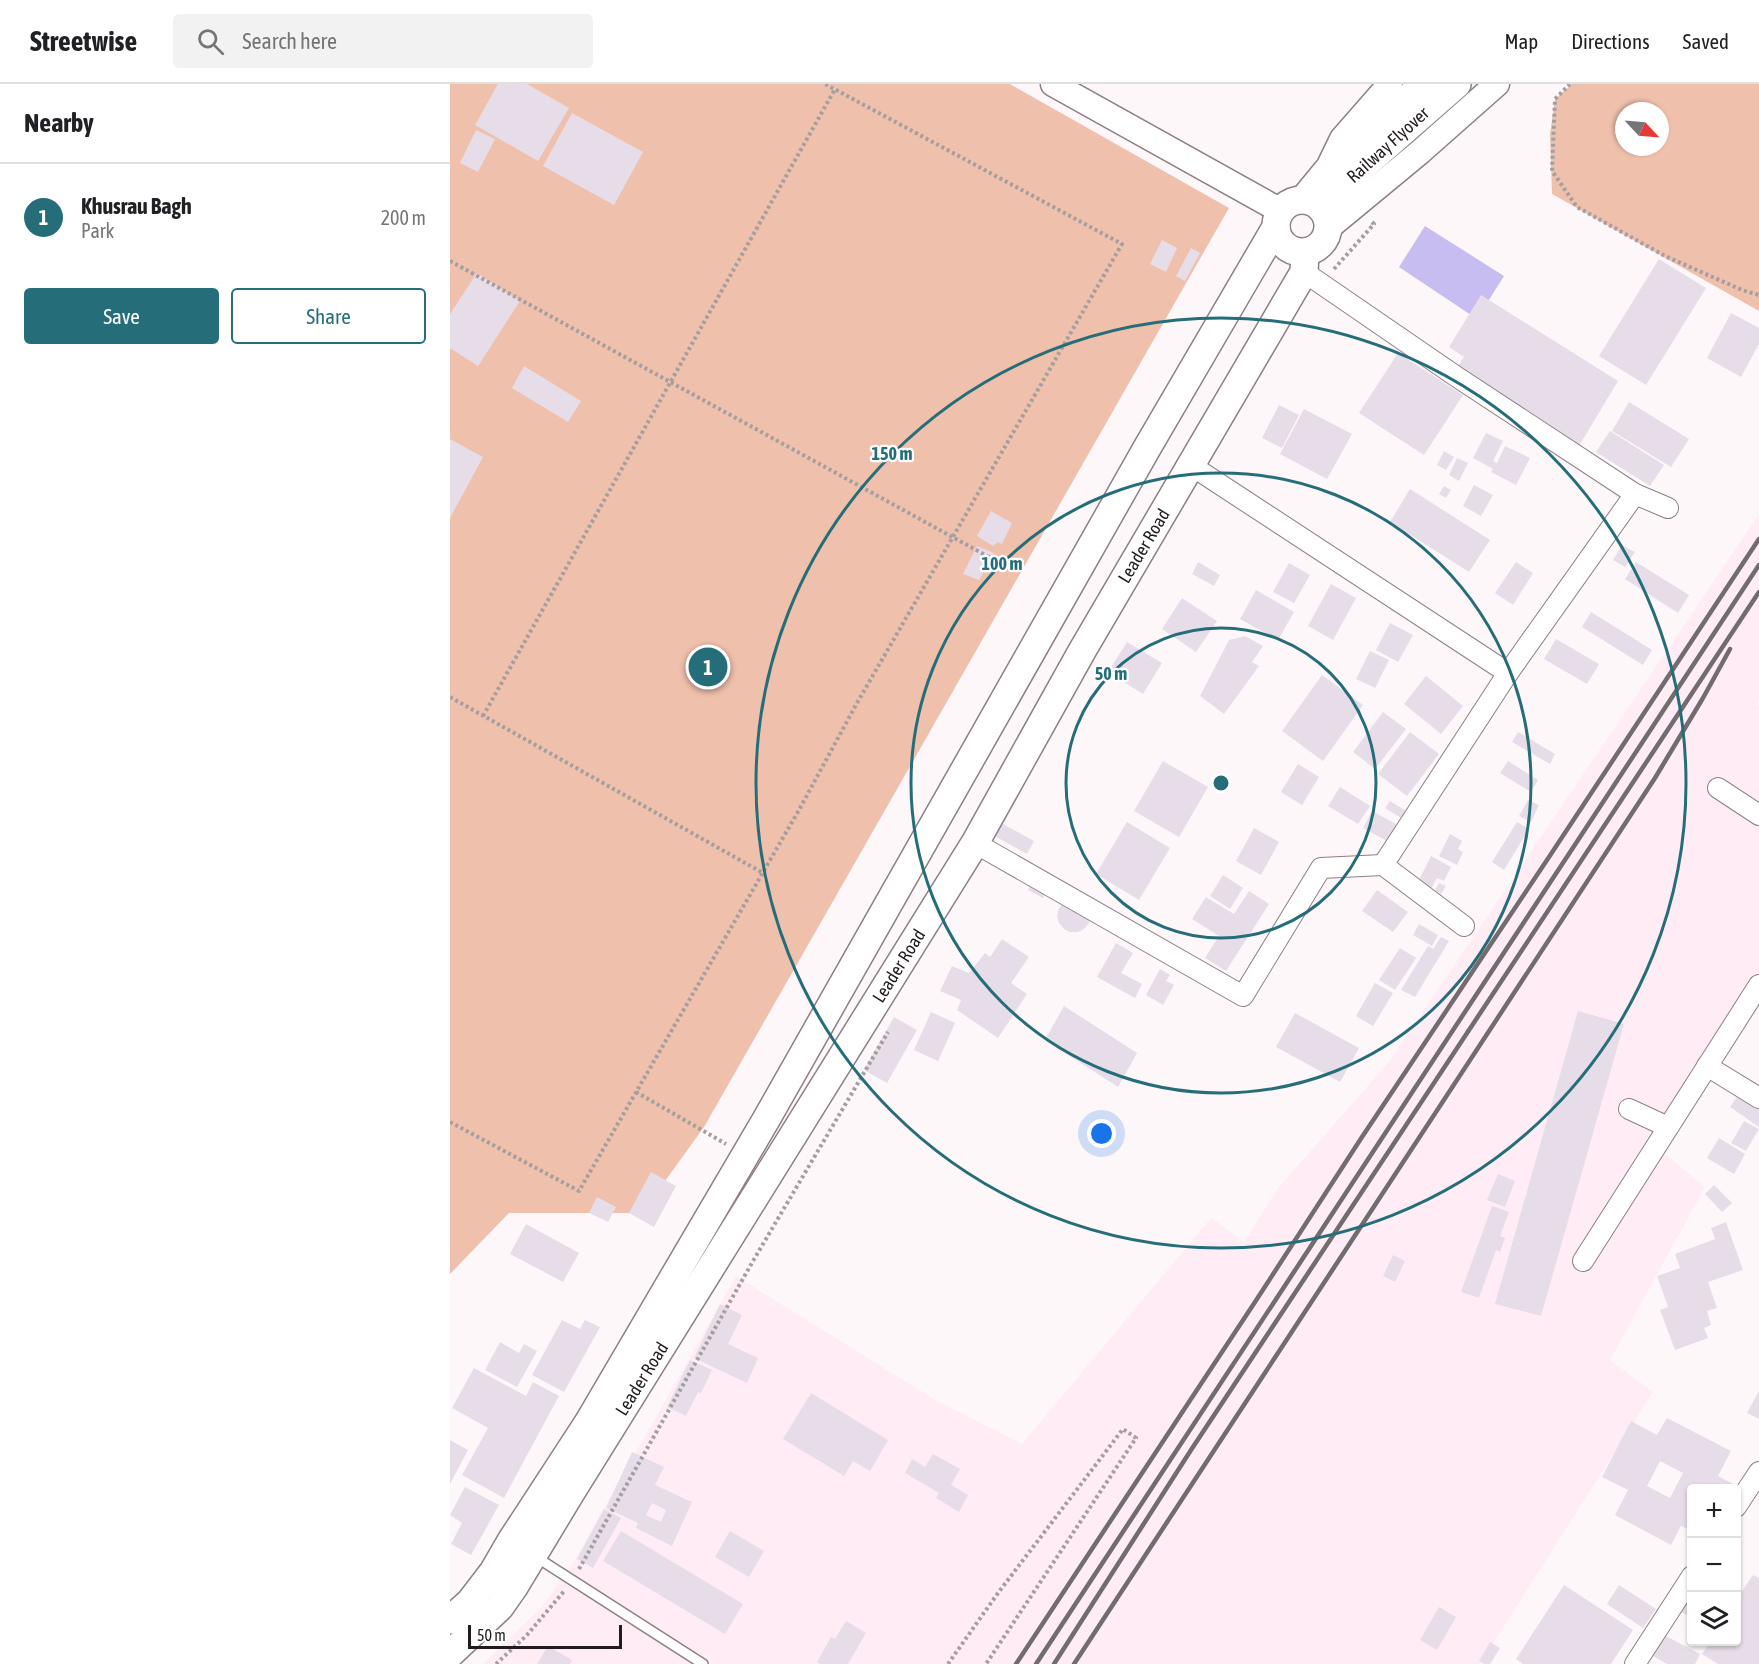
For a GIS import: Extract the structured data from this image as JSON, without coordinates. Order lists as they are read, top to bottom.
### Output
{
  "streets": {
    "main road": ["Railway Flyover", "Leader Road"]
  },
  "crossings": [
    ["Railway Flyover", "Leader Road"]
  ],
  "scale_bar": "50 m",
  "north": "bottom right",
  "page": {
    "header": "Streetwise",
    "search": "Search here",
    "nav": ["Map", "Directions", "Saved"],
    "heading": "Nearby",
    "list": [
      {
        "mark": "1",
        "name": "Khusrau Bagh",
        "note": "Park",
        "value": "200 m"
      }
    ],
    "buttons": ["Save", "Share"],
    "pins": "1",
    "map_buttons": ["+", "−"],
    "scale": "50 m"
  },
  "rings": ["150 m", "100 m", "50 m"]
}
